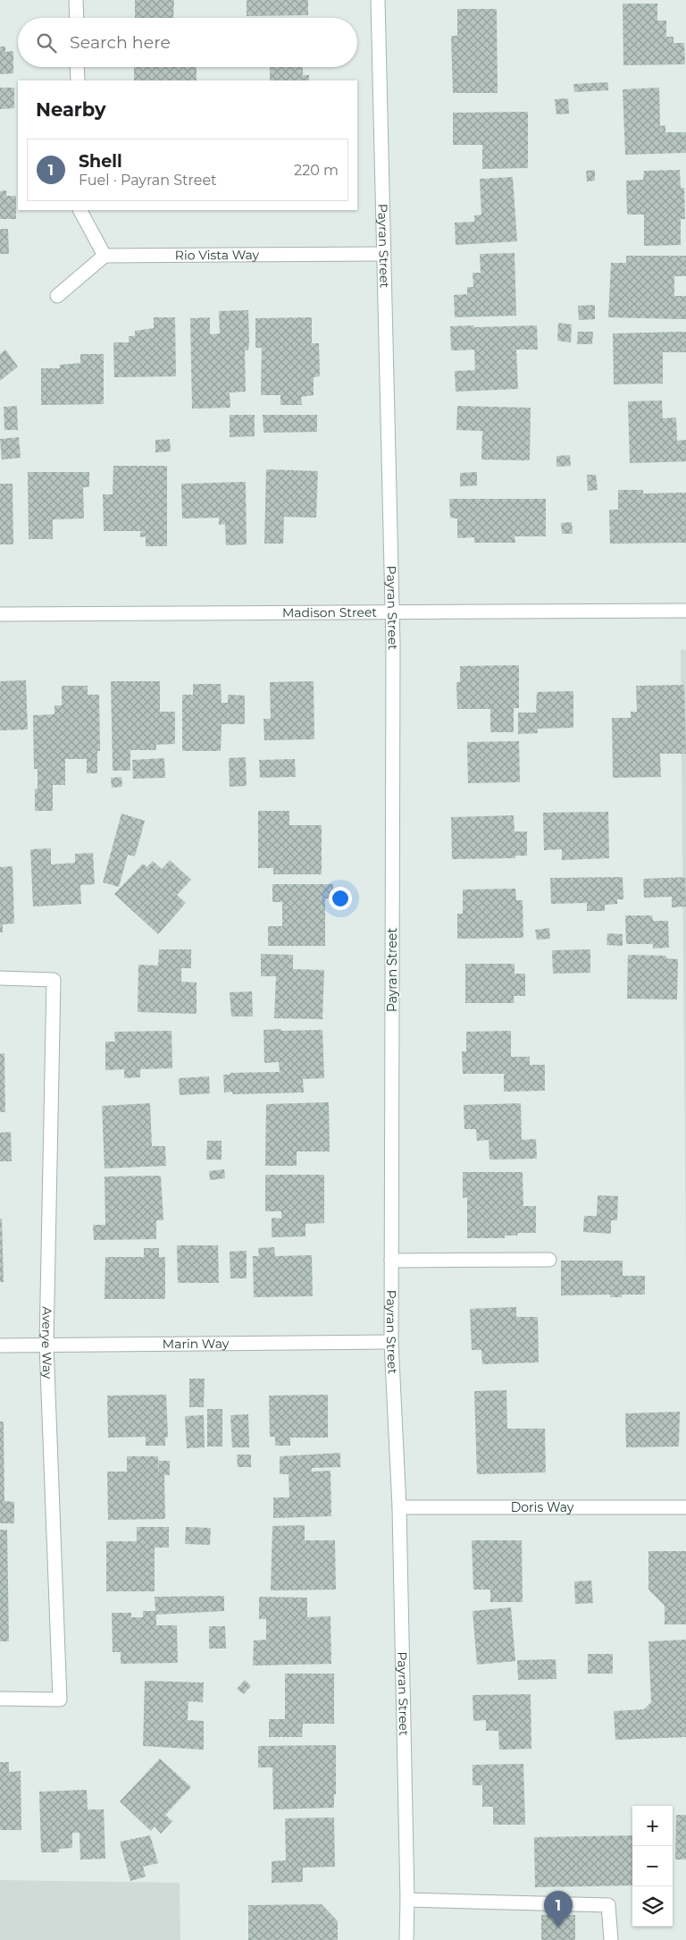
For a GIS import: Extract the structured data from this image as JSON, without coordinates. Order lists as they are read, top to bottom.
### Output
{
  "streets": {
    "street": [
      "Payran Street",
      "Rio Vista Way",
      "Madison Street",
      "Averye Way",
      "Marin Way",
      "Doris Way"
    ]
  },
  "crossings": [
    ["Payran Street", "Rio Vista Way"],
    ["Payran Street", "Madison Street"],
    ["Payran Street", "Marin Way"],
    ["Payran Street", "Doris Way"],
    ["Averye Way", "Marin Way"]
  ],
  "page": {
    "search": "Search here",
    "heading": "Nearby",
    "list": [
      {
        "mark": "1",
        "name": "Shell",
        "note": "Fuel · Payran Street",
        "value": "220 m"
      }
    ],
    "map_buttons": ["+", "−"],
    "pins": "1"
  }
}
